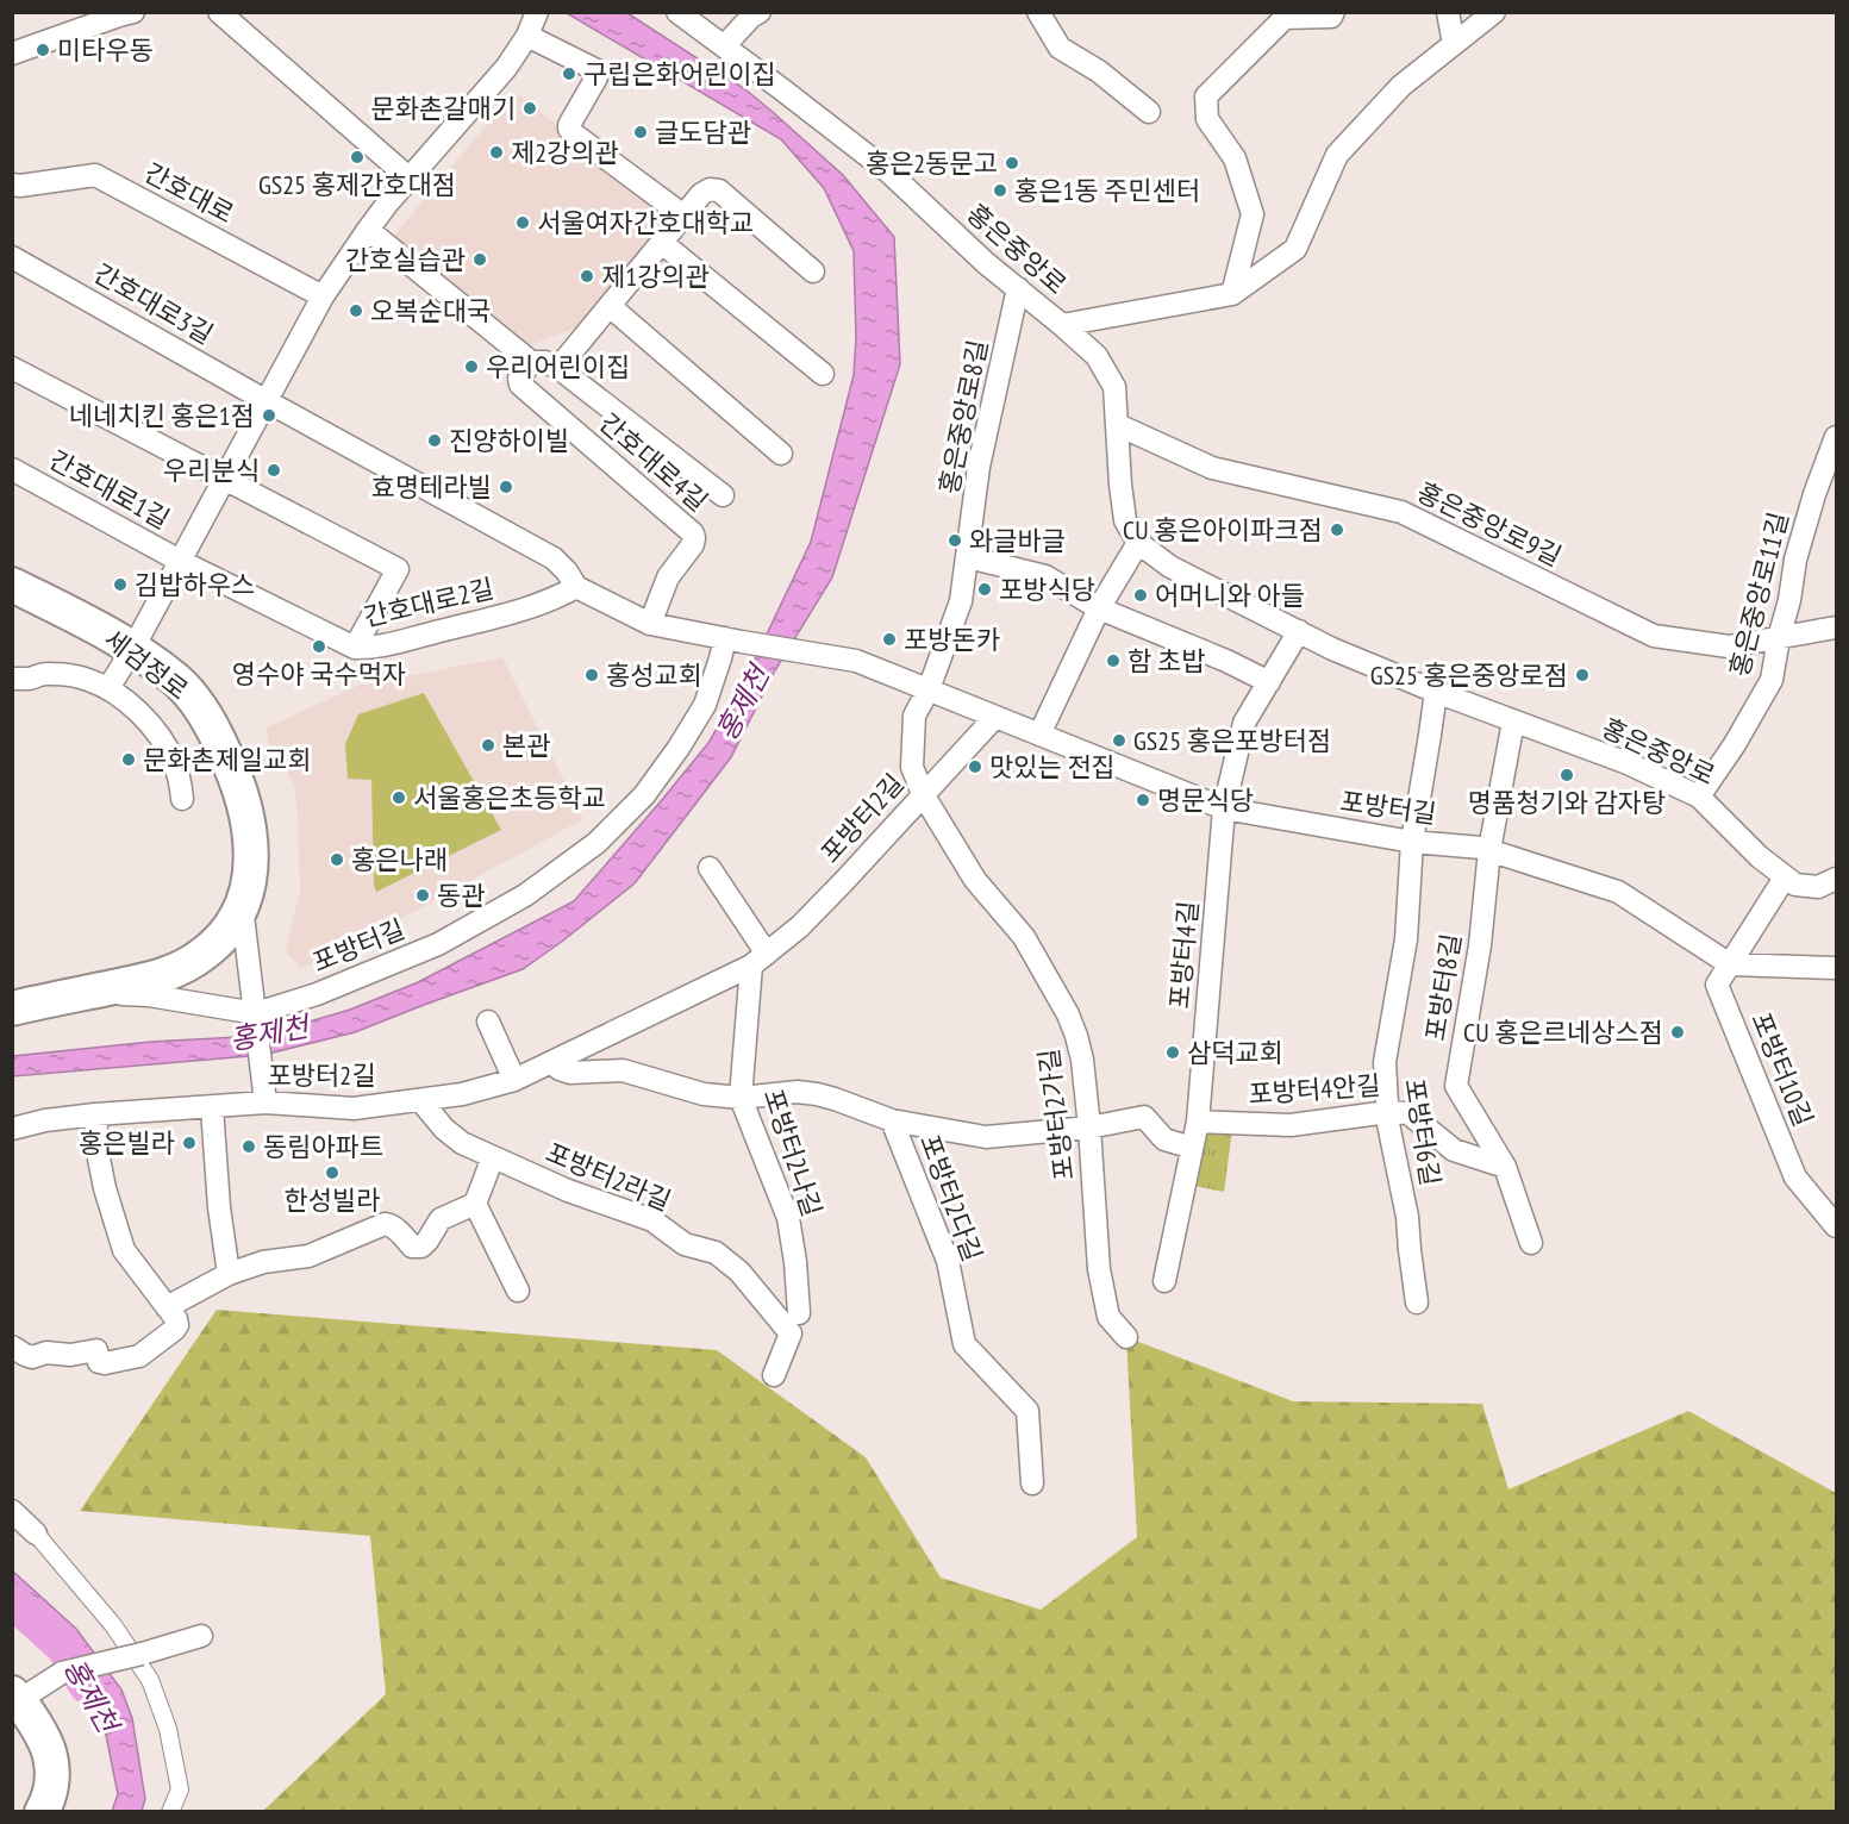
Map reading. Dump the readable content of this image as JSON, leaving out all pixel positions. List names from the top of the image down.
{
  "streets": {
    "main road": ["세검정로"],
    "street": [
      "간호대로",
      "홍은중앙로",
      "간호대로3길",
      "홍은중앙로8길",
      "간호대로4길",
      "간호대로1길",
      "홍은중앙로9길",
      "홍은중앙로11길",
      "간호대로2길",
      "포방터길",
      "포방터2길",
      "포방터4길",
      "포방터8길",
      "포방터10길",
      "포방터4안길",
      "포방터2가길",
      "포방터6길",
      "포방터2나길",
      "포방터2라길",
      "포방터2다길"
    ]
  },
  "crossings": [
    ["홍은중앙로", "홍은중앙로8길"],
    ["홍은중앙로", "홍은중앙로9길"],
    ["홍은중앙로", "홍은중앙로11길"],
    ["홍은중앙로8길", "포방터길"],
    ["간호대로1길", "간호대로2길"],
    ["홍은중앙로9길", "홍은중앙로11길"],
    ["세검정로", "포방터길"],
    ["포방터길", "포방터2길"],
    ["포방터길", "포방터4길"],
    ["포방터길", "포방터8길"],
    ["포방터길", "포방터10길"],
    ["포방터길", "포방터6길"],
    ["포방터2길", "포방터2가길"],
    ["포방터2길", "포방터2나길"],
    ["포방터2길", "포방터2라길"],
    ["포방터2길", "포방터2다길"],
    ["포방터4길", "포방터4안길"],
    ["포방터8길", "포방터4안길"],
    ["포방터4안길", "포방터6길"],
    ["포방터2가길", "포방터2다길"],
    ["포방터2나길", "포방터2다길"]
  ],
  "water": ["홍제천"],
  "places": [
    "미타우동",
    "구립은화어린이집",
    "문화촌갈매기",
    "글도담관",
    "제2강의관",
    "GS25 홍제간호대점",
    "홍은2동문고",
    "홍은1동 주민센터",
    "서울여자간호대학교",
    "간호실습관",
    "제1강의관",
    "오복순대국",
    "우리어린이집",
    "네네치킨 홍은1점",
    "진양하이빌",
    "우리분식",
    "효명테라빌",
    "CU 홍은아이파크점",
    "와글바글",
    "김밥하우스",
    "포방식당",
    "어머니와 아들",
    "포방돈카",
    "영수야 국수먹자",
    "함 초밥",
    "홍성교회",
    "GS25 홍은중앙로점",
    "GS25 홍은포방터점",
    "본관",
    "문화촌제일교회",
    "맛있는 전집",
    "명품청기와 감자탕",
    "서울홍은초등학교",
    "명문식당",
    "홍은나래",
    "동관",
    "CU 홍은르네상스점",
    "삼덕교회",
    "홍은빌라",
    "동림아파트",
    "한성빌라"
  ]
}
